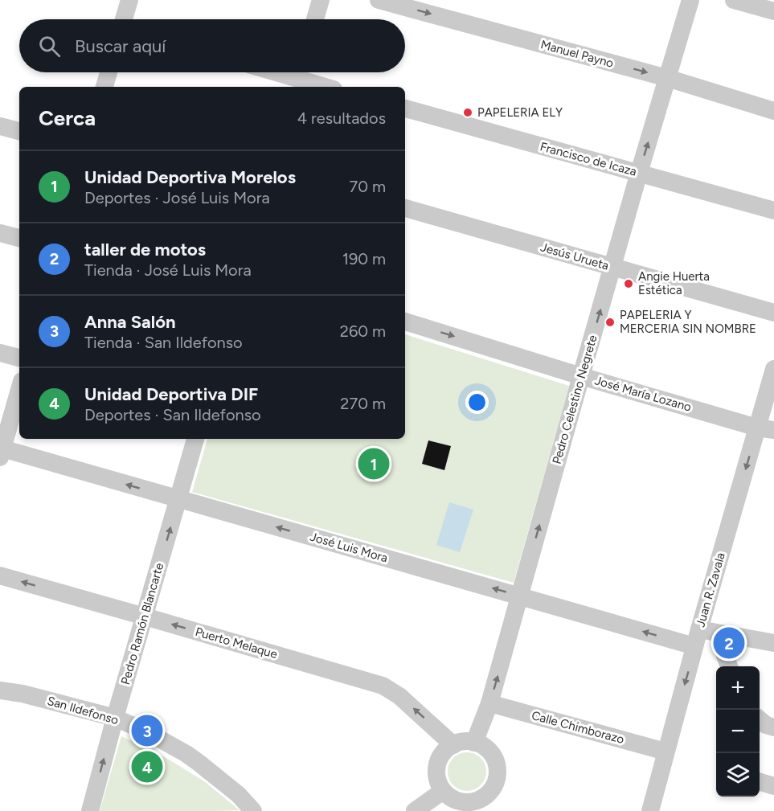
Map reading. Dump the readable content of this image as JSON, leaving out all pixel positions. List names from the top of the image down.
{
  "streets": {
    "street": [
      "Manuel Payno",
      "Francisco de Icaza",
      "Jesús Urueta",
      "José María Lozano",
      "Pedro Celestino Negrete",
      "José Luis Mora",
      "Juan R. Zavala",
      "Pedro Ramón Blancarte",
      "Puerto Melaque",
      "San Ildefonso",
      "Calle Chimborazo"
    ]
  },
  "crossings": [
    ["Manuel Payno", "Pedro Celestino Negrete"],
    ["Francisco de Icaza", "Pedro Celestino Negrete"],
    ["Jesús Urueta", "Pedro Celestino Negrete"],
    ["José María Lozano", "Pedro Celestino Negrete"],
    ["José María Lozano", "Juan R. Zavala"],
    ["Pedro Celestino Negrete", "José Luis Mora"],
    ["Pedro Celestino Negrete", "Puerto Melaque"],
    ["Pedro Celestino Negrete", "Calle Chimborazo"],
    ["José Luis Mora", "Juan R. Zavala"],
    ["José Luis Mora", "Pedro Ramón Blancarte"],
    ["Juan R. Zavala", "Calle Chimborazo"],
    ["Pedro Ramón Blancarte", "Puerto Melaque"],
    ["Pedro Ramón Blancarte", "San Ildefonso"]
  ],
  "one_way": [
    "Manuel Payno",
    "José María Lozano",
    "Pedro Celestino Negrete",
    "José Luis Mora",
    "Juan R. Zavala",
    "Pedro Ramón Blancarte",
    "Puerto Melaque"
  ],
  "places": ["PAPELERIA ELY", "Angie Huerta Estética", "PAPELERIA Y MERCERIA SIN NOMBRE"],
  "page": {
    "search": "Buscar aquí",
    "heading": ["Cerca", "4 resultados"],
    "list": [
      {
        "mark": "1",
        "name": "Unidad Deportiva Morelos",
        "note": "Deportes · José Luis Mora",
        "value": "70 m"
      },
      {
        "mark": "2",
        "name": "taller de motos",
        "note": "Tienda · José Luis Mora",
        "value": "190 m"
      },
      {
        "mark": "3",
        "name": "Anna Salón",
        "note": "Tienda · San Ildefonso",
        "value": "260 m"
      },
      {
        "mark": "4",
        "name": "Unidad Deportiva DIF",
        "note": "Deportes · San Ildefonso",
        "value": "270 m"
      }
    ],
    "pins": [
      "1",
      "2",
      "3",
      "4"
    ],
    "map_buttons": ["+", "−"]
  }
}
